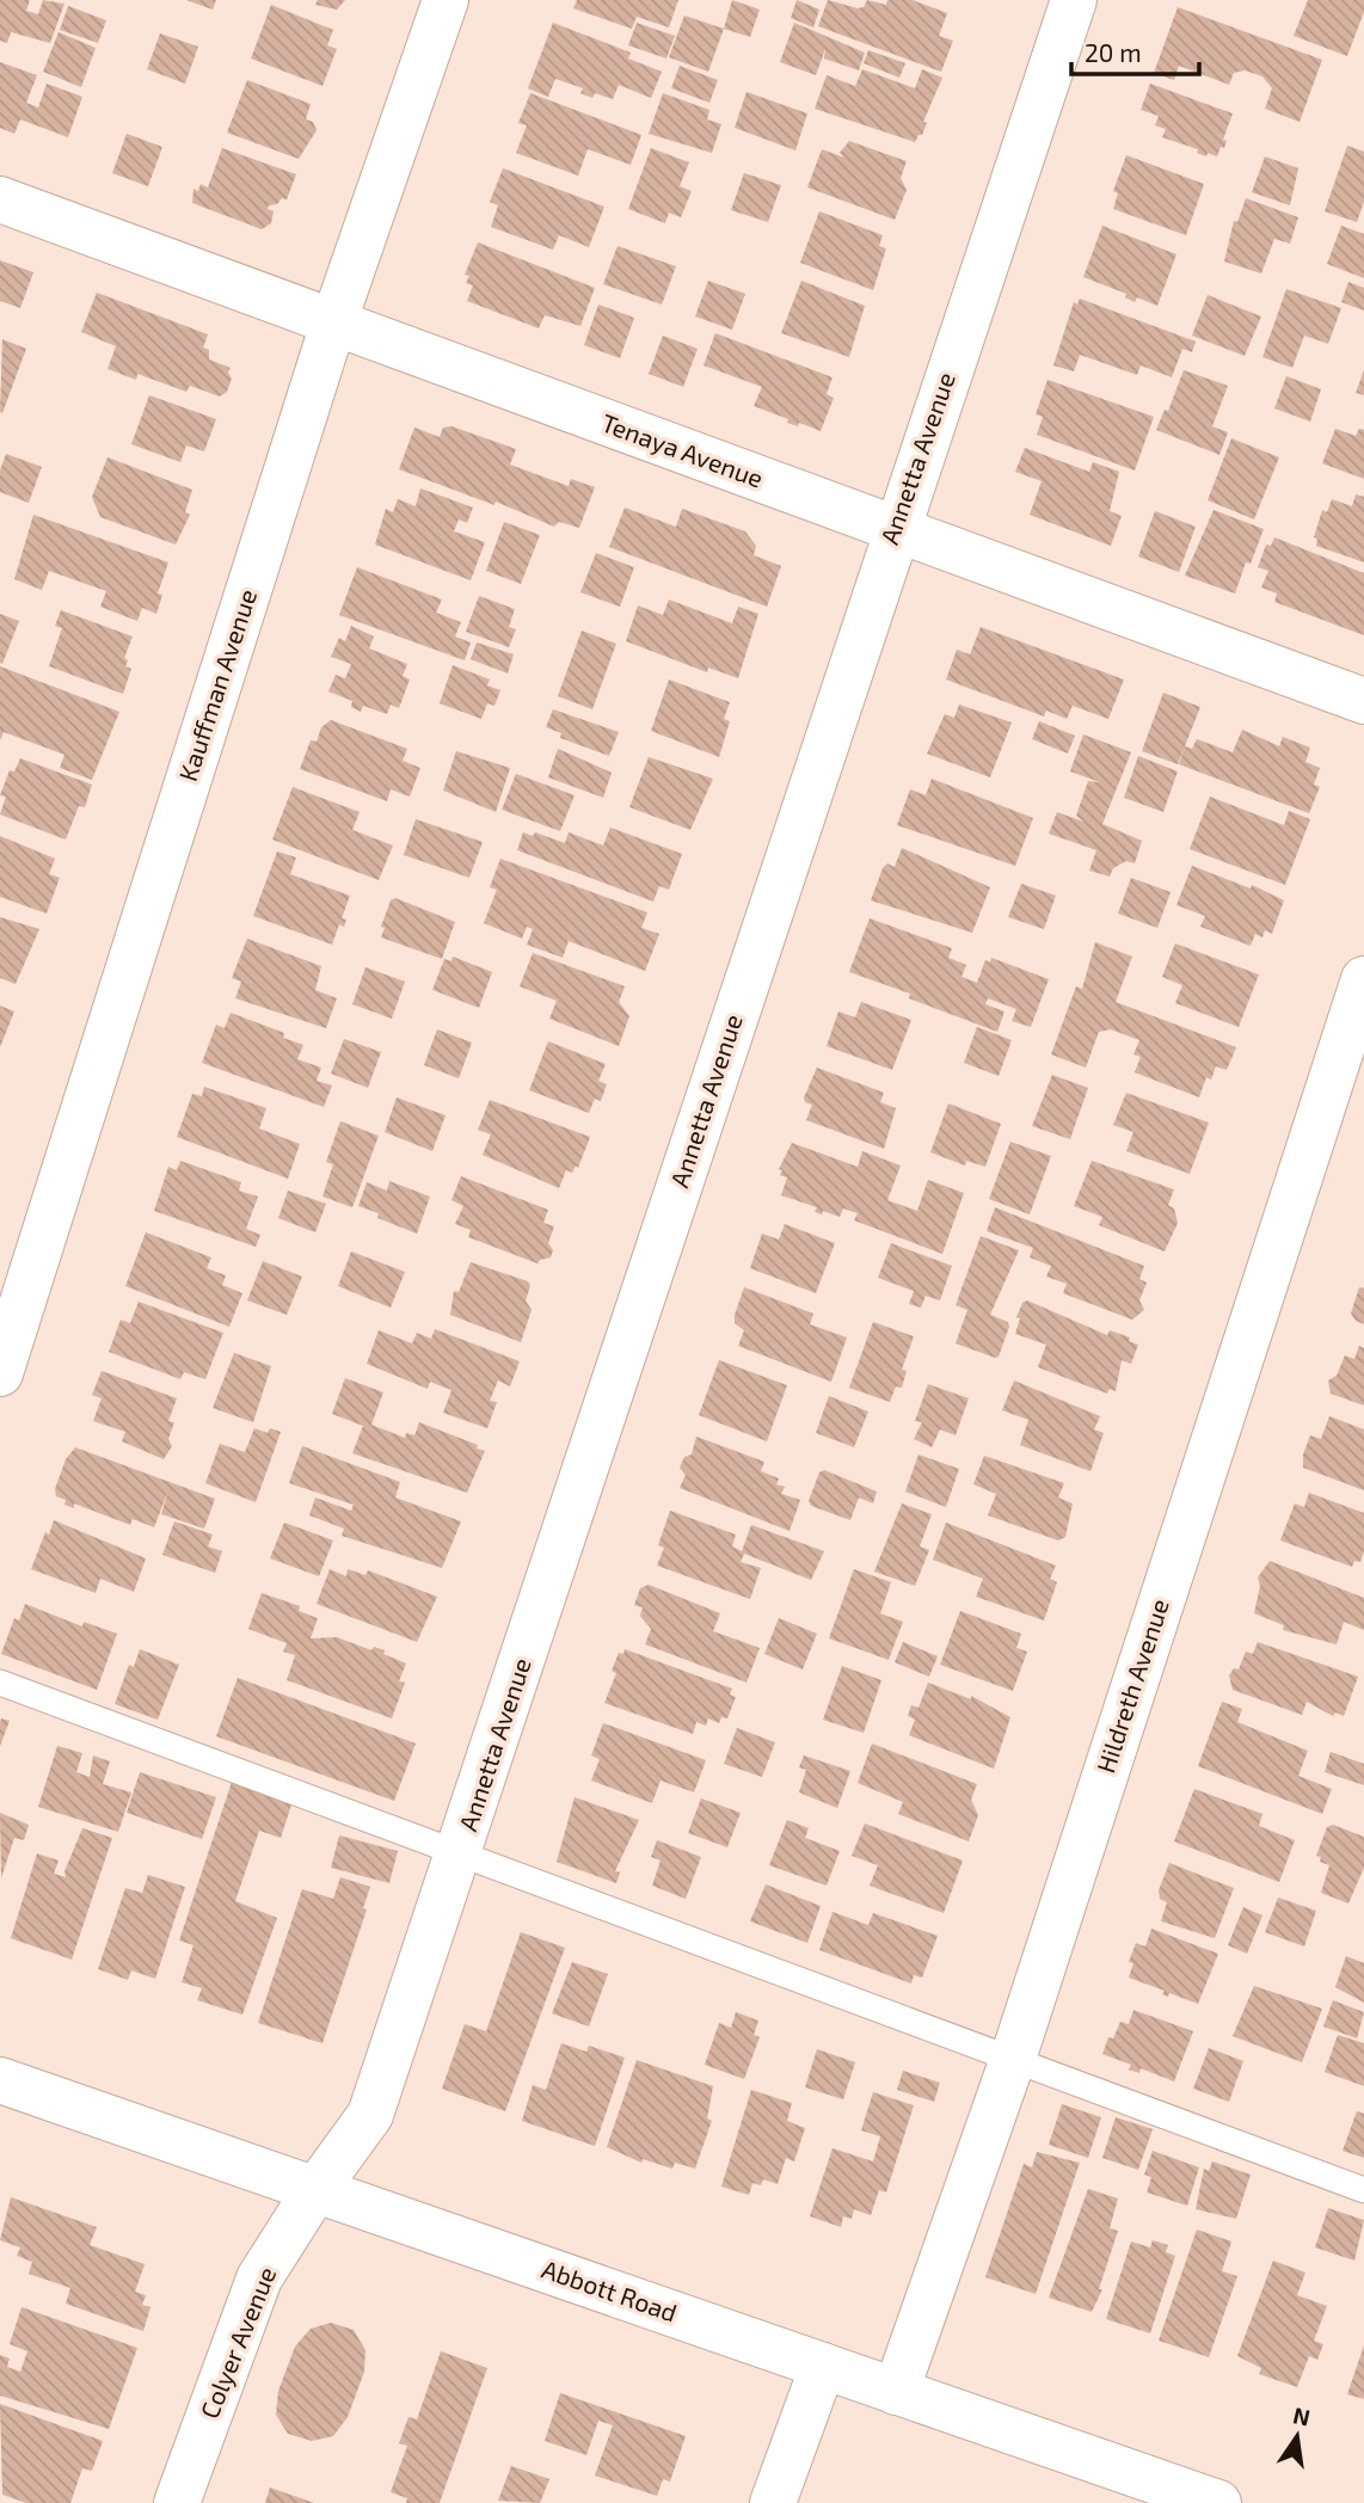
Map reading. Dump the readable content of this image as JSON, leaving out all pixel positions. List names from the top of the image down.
{
  "streets": {
    "street": [
      "Tenaya Avenue",
      "Annetta Avenue",
      "Kauffman Avenue",
      "Hildreth Avenue",
      "Abbott Road",
      "Colyer Avenue"
    ]
  },
  "crossings": [
    ["Tenaya Avenue", "Annetta Avenue"],
    ["Tenaya Avenue", "Kauffman Avenue"],
    ["Annetta Avenue", "Abbott Road"],
    ["Annetta Avenue", "Colyer Avenue"],
    ["Hildreth Avenue", "Abbott Road"],
    ["Abbott Road", "Colyer Avenue"]
  ],
  "scale_bar": "20 m",
  "north": "top"
}
